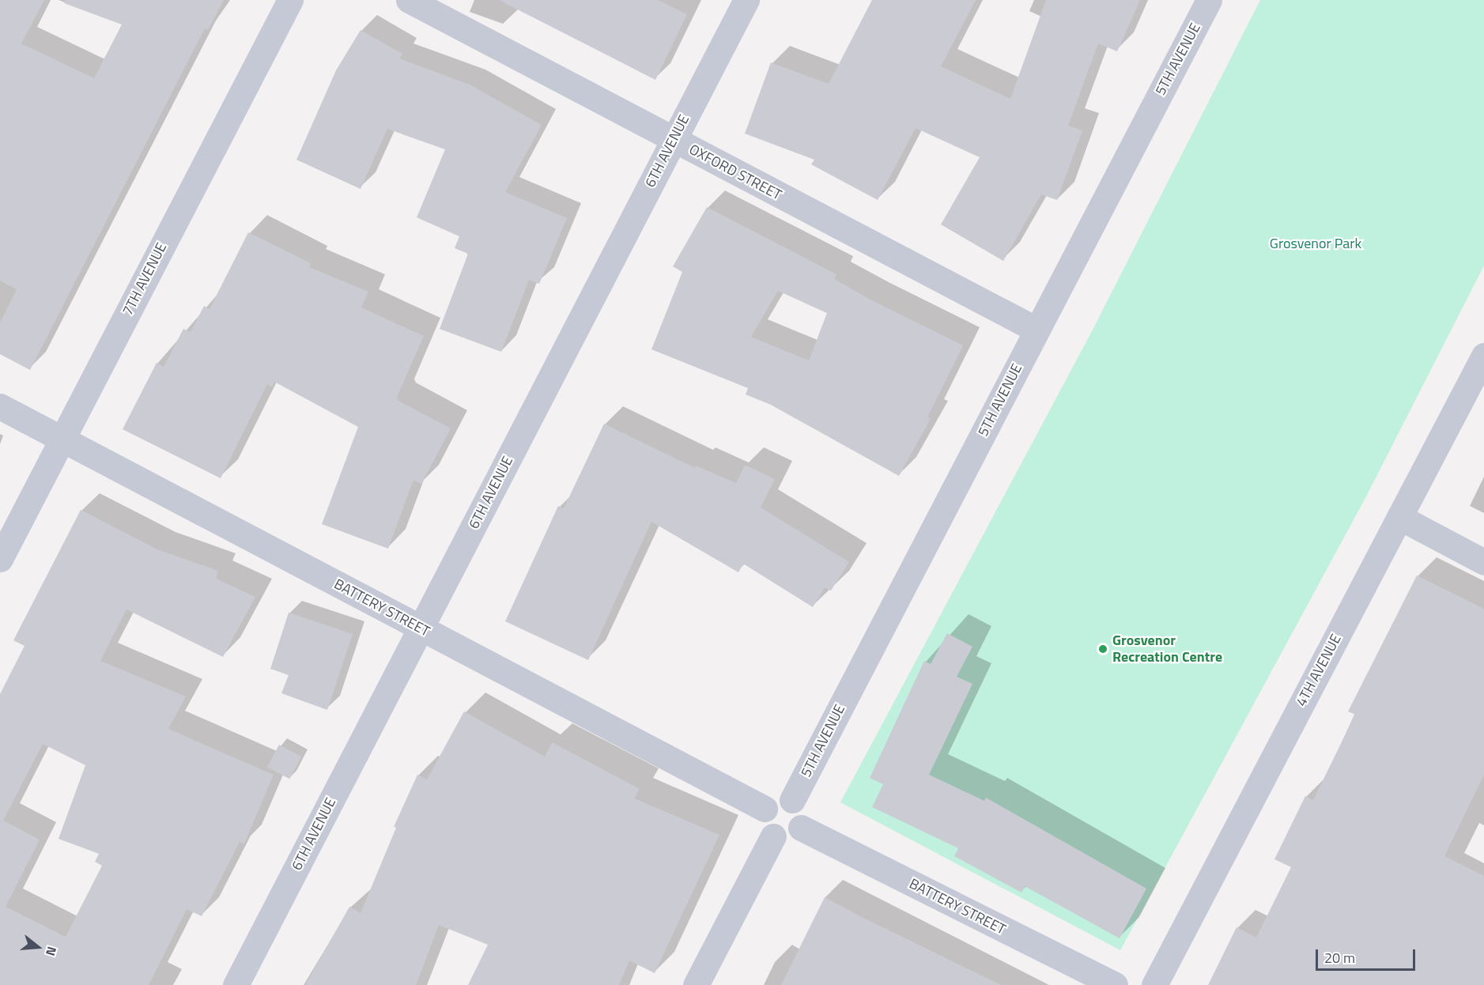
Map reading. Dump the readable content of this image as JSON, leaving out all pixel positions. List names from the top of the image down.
{
  "streets": {
    "street": [
      "5TH AVENUE",
      "6TH AVENUE",
      "OXFORD STREET",
      "7TH AVENUE",
      "BATTERY STREET",
      "4TH AVENUE"
    ]
  },
  "crossings": [
    ["5TH AVENUE", "OXFORD STREET"],
    ["5TH AVENUE", "BATTERY STREET"],
    ["6TH AVENUE", "OXFORD STREET"],
    ["6TH AVENUE", "BATTERY STREET"],
    ["7TH AVENUE", "BATTERY STREET"]
  ],
  "parks": ["Grosvenor Park"],
  "places": ["Grosvenor Recreation Centre"],
  "scale_bar": "20 m",
  "north": "right"
}
